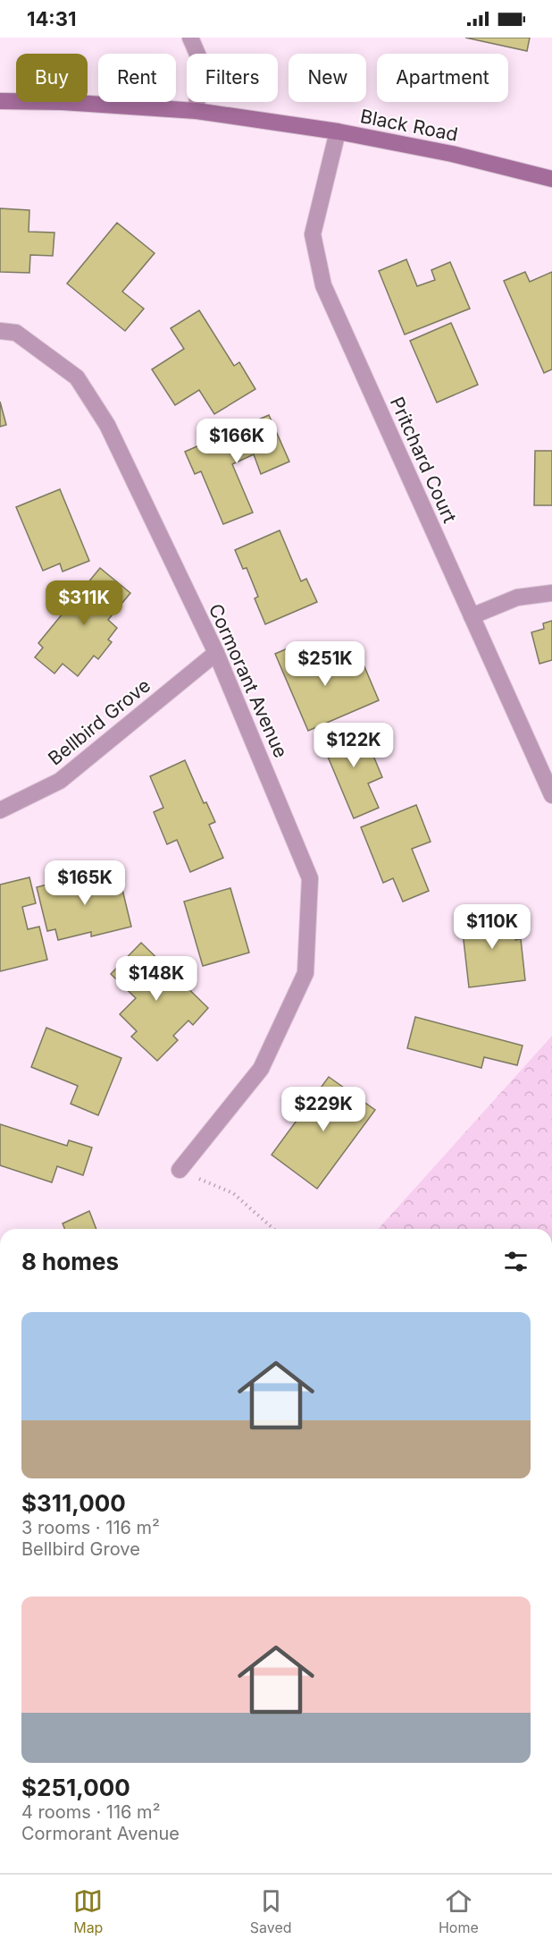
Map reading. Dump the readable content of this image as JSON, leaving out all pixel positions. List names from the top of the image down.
{
  "streets": {
    "main road": ["Black Road"],
    "street": ["Pritchard Court", "Cormorant Avenue", "Bellbird Grove"]
  },
  "crossings": [
    ["Black Road", "Pritchard Court"],
    ["Cormorant Avenue", "Bellbird Grove"]
  ],
  "page": {
    "status": "14:31",
    "chip": [
      "Buy",
      "Rent",
      "Filters",
      "New",
      "Apartment"
    ],
    "price": [
      "$166K",
      "$311K",
      "$251K",
      "$122K",
      "$165K",
      "$110K",
      "$148K",
      "$229K"
    ],
    "heading": "8 homes",
    "list": [
      {
        "name": "$311,000",
        "note": "3 rooms · 116 m² · Bellbird Grove"
      },
      {
        "name": "$251,000",
        "note": "4 rooms · 116 m² · Cormorant Avenue"
      }
    ],
    "tabs": ["Map", "Saved", "Home"]
  }
}
